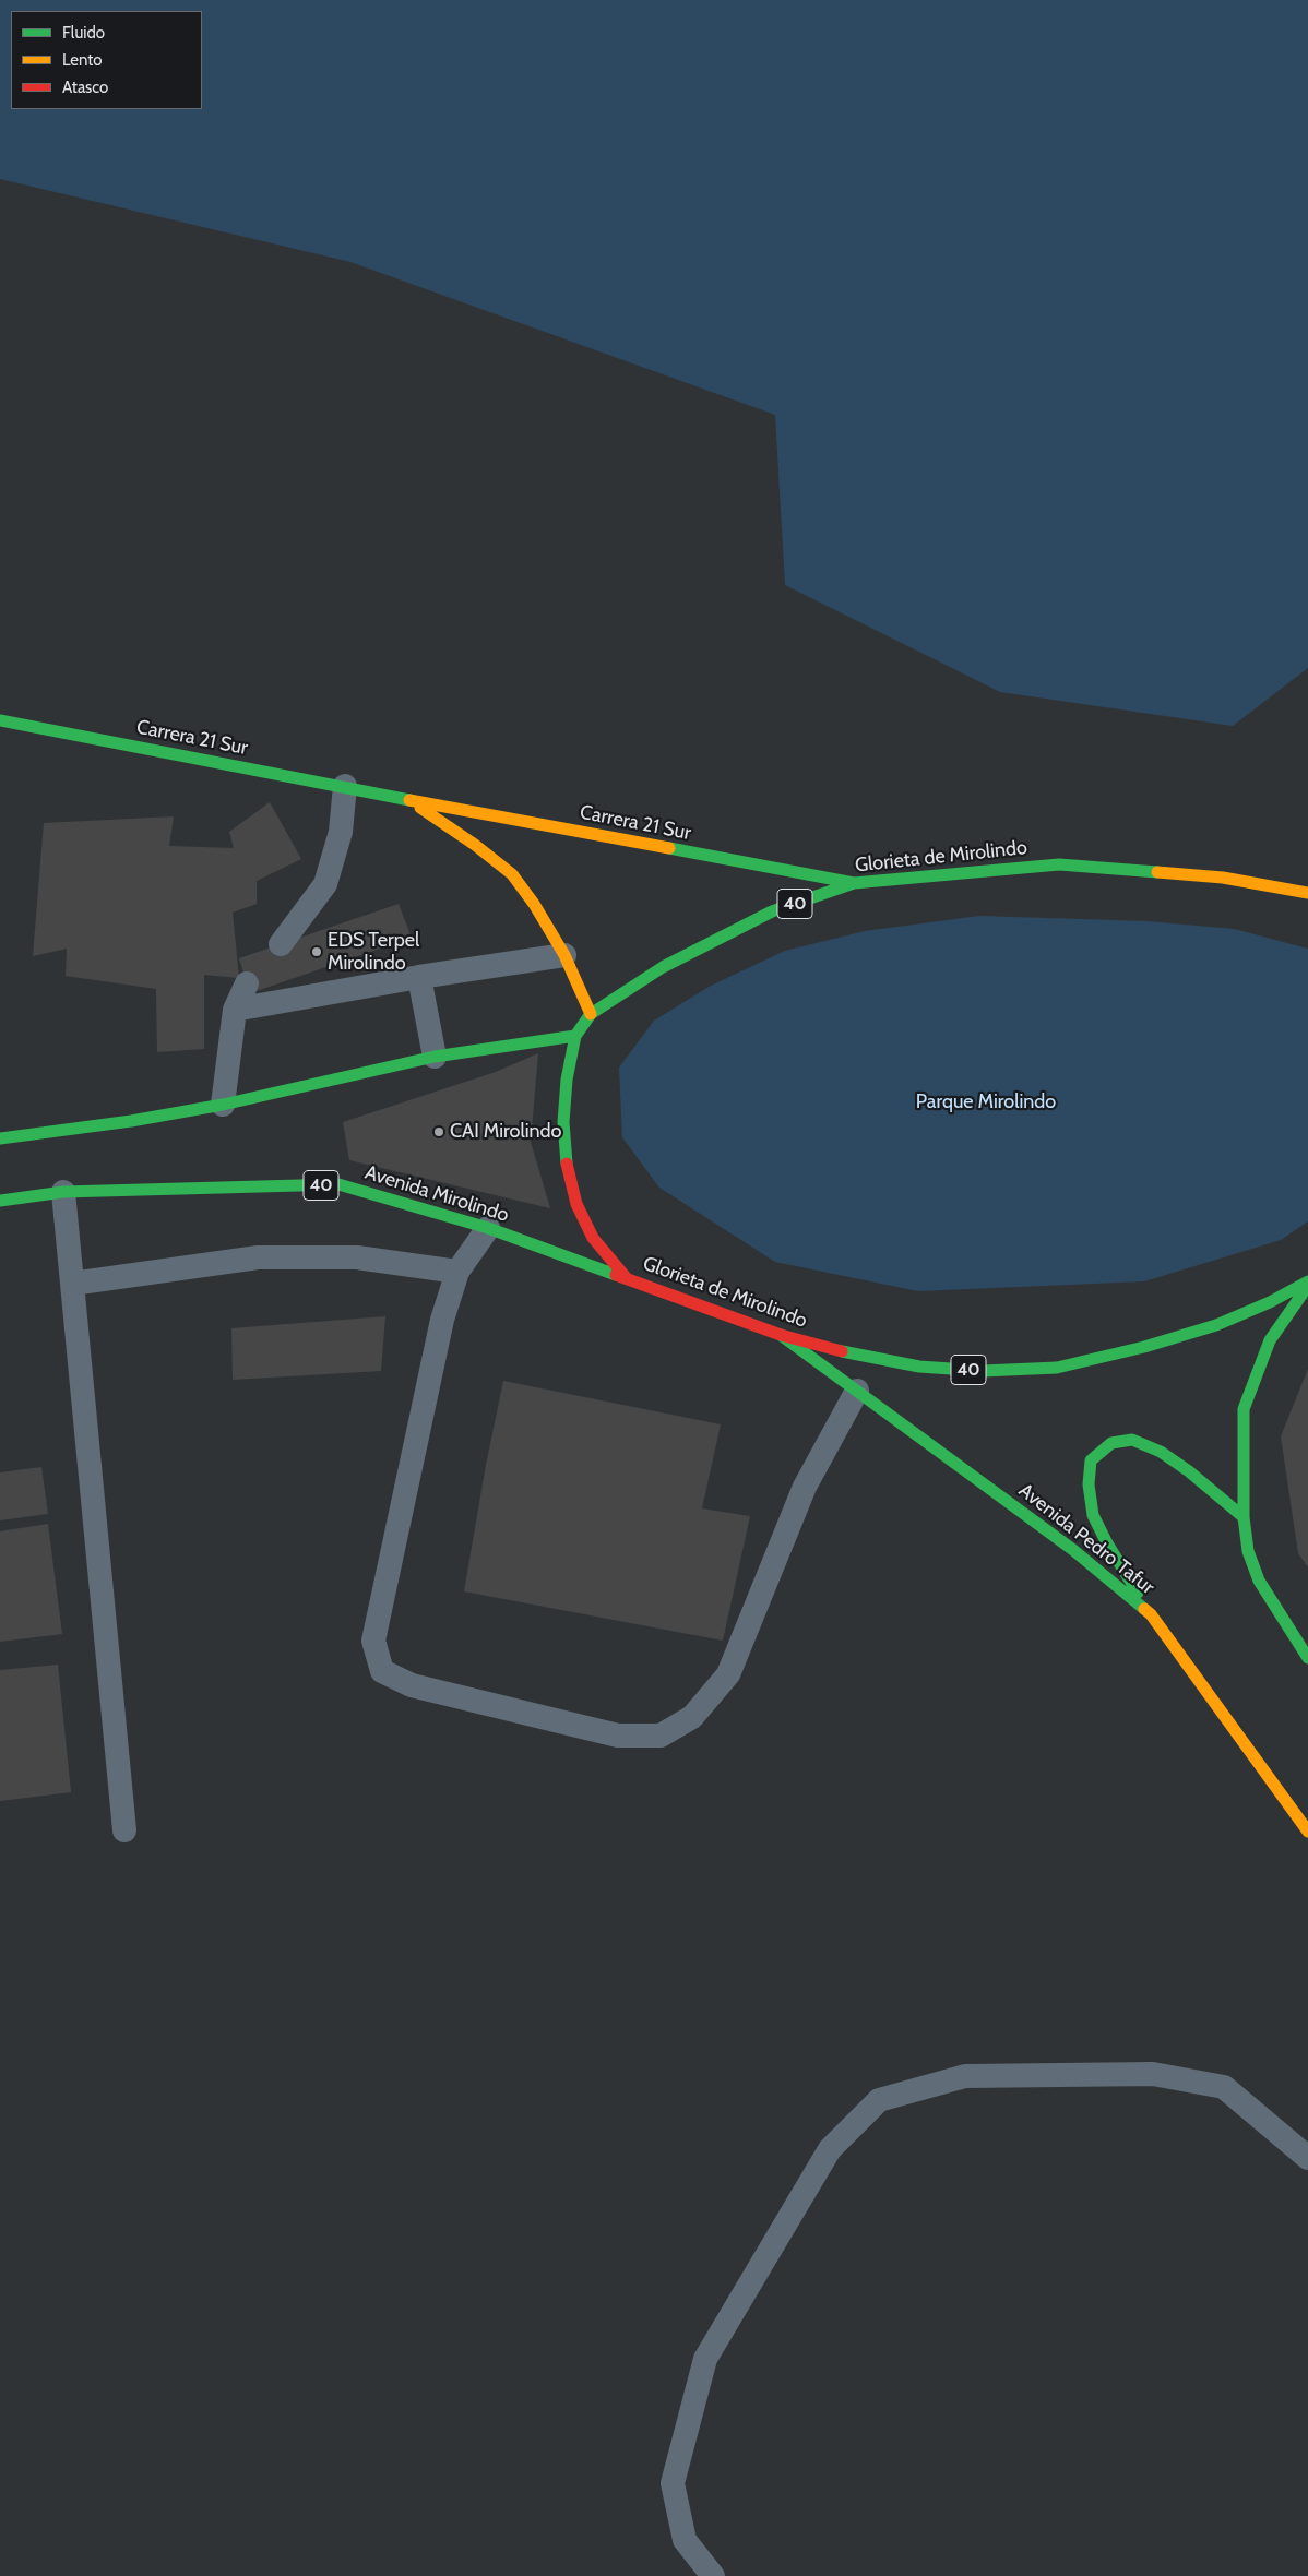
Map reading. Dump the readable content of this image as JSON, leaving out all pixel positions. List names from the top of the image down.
{
  "streets": {
    "main road": [
      "Carrera 21 Sur",
      "Glorieta de Mirolindo",
      "40",
      "Avenida Mirolindo",
      "Avenida Pedro Tafur"
    ]
  },
  "crossings": [
    ["Carrera 21 Sur", "Glorieta de Mirolindo"],
    ["Glorieta de Mirolindo", "Avenida Mirolindo"],
    ["Glorieta de Mirolindo", "Avenida Pedro Tafur"]
  ],
  "parks": ["Parque Mirolindo"],
  "places": ["EDS Terpel Mirolindo", "CAI Mirolindo"],
  "legend": ["Fluido", "Lento", "Atasco"]
}
